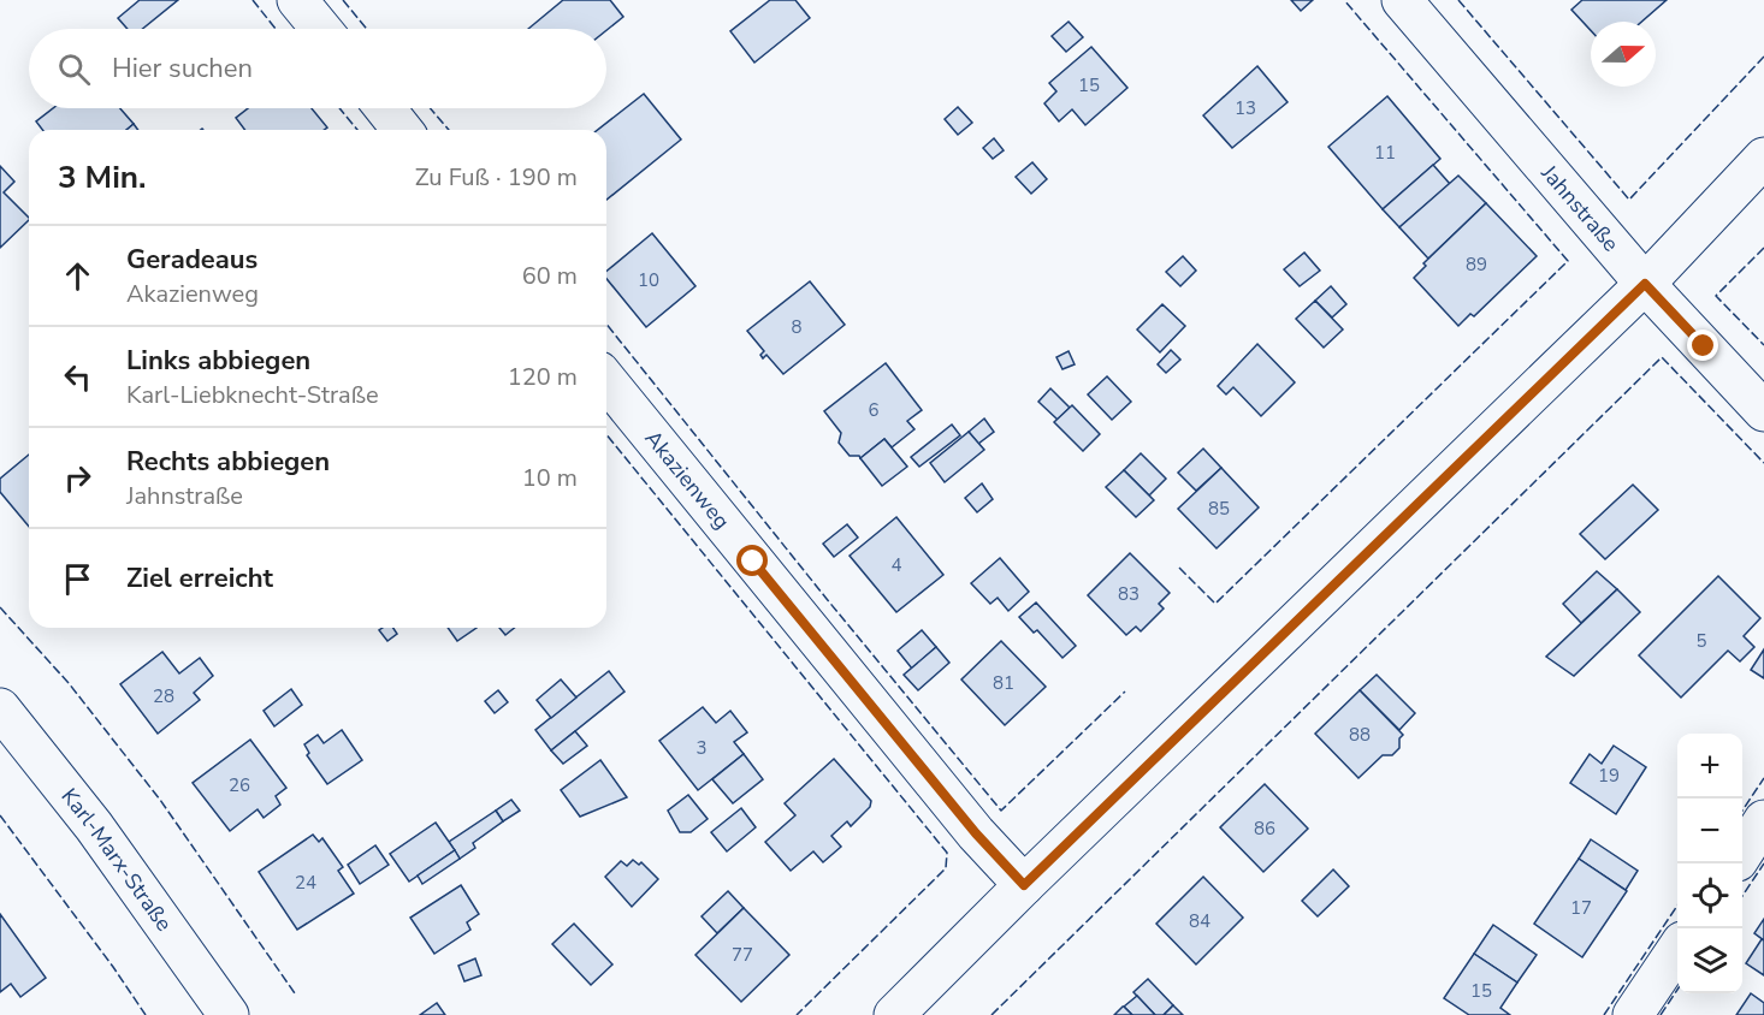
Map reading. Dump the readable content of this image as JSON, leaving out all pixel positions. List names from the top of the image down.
{
  "streets": {
    "street": ["Jahnstraße", "Akazienweg", "Karl-Marx-Straße"]
  },
  "house_numbers": [
    "15",
    "13",
    "11",
    "89",
    "10",
    "8",
    "6",
    "85",
    "4",
    "83",
    "5",
    "81",
    "28",
    "88",
    "3",
    "19",
    "26",
    "86",
    "24",
    "17",
    "84",
    "77",
    "15"
  ],
  "north": "right",
  "page": {
    "search": "Hier suchen",
    "heading": ["3 Min.", "Zu Fuß · 190 m"],
    "list": [
      ["Geradeaus", "Akazienweg", "60 m"],
      ["Links abbiegen", "Karl-Liebknecht-Straße", "120 m"],
      ["Rechts abbiegen", "Jahnstraße", "10 m"],
      "Ziel erreicht"
    ],
    "map_buttons": ["+", "−"]
  }
}
